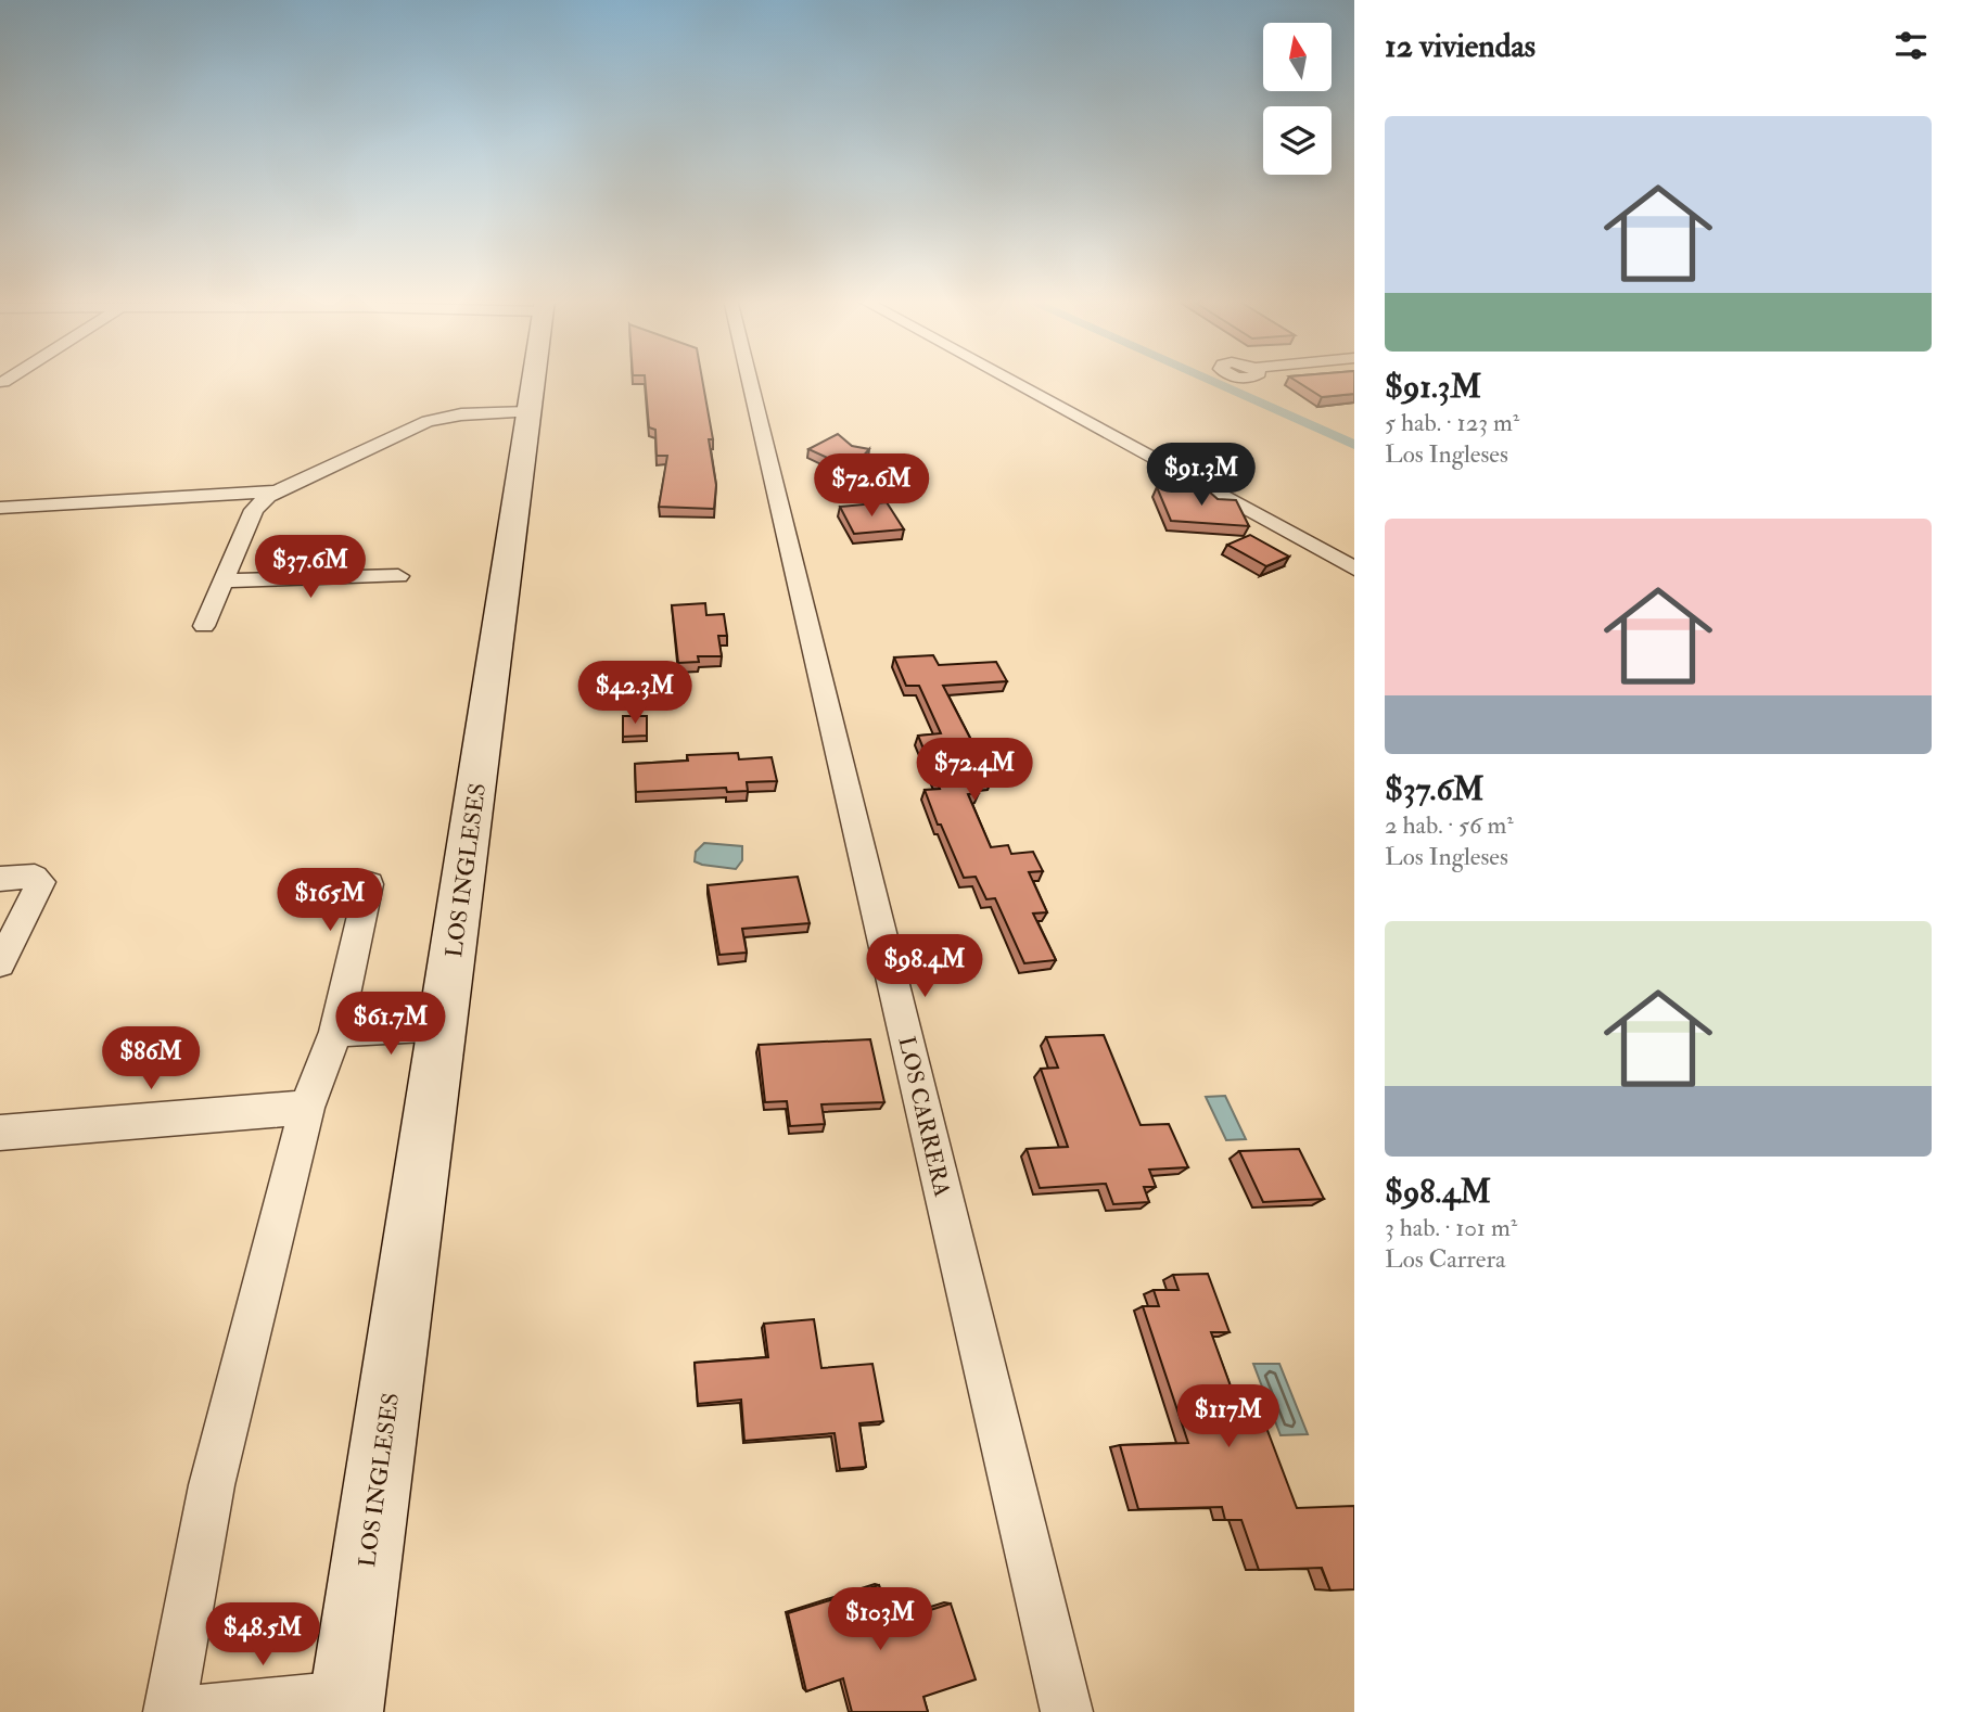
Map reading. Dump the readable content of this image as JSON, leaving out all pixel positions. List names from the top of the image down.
{
  "streets": {
    "street": ["LOS INGLESES", "LOS CARRERA"]
  },
  "north": "top",
  "page": {
    "heading": "12 viviendas",
    "list": [
      {
        "name": "$91.3M",
        "note": "5 hab. · 123 m² · Los Ingleses"
      },
      {
        "name": "$37.6M",
        "note": "2 hab. · 56 m² · Los Ingleses"
      },
      {
        "name": "$98.4M",
        "note": "3 hab. · 101 m² · Los Carrera"
      }
    ],
    "price": [
      "$91.3M",
      "$72.6M",
      "$37.6M",
      "$42.3M",
      "$72.4M",
      "$165M",
      "$98.4M",
      "$61.7M",
      "$86M",
      "$117M",
      "$103M",
      "$48.5M"
    ]
  }
}
